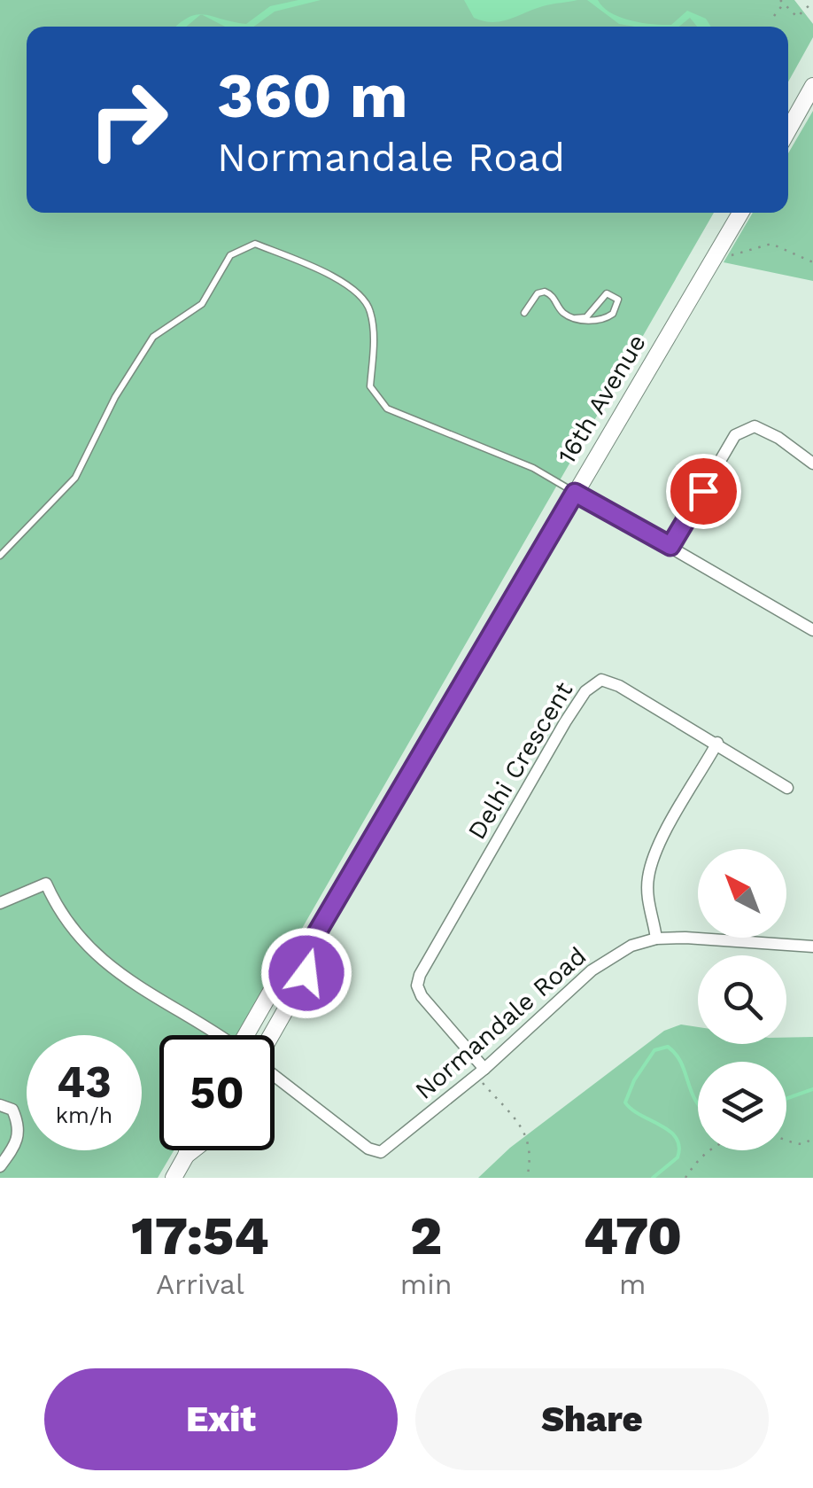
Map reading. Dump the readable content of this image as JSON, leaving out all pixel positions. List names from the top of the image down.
{
  "streets": {
    "main road": ["16th Avenue"],
    "street": ["Delhi Crescent", "Normandale Road"]
  },
  "crossings": [
    ["Delhi Crescent", "Normandale Road"]
  ],
  "north": "top left",
  "page": {
    "turn": ["360 m", "Normandale Road"],
    "speed": "43 km/h",
    "limit": "50",
    "eta": [
      "17:54",
      "Arrival",
      "2",
      "min",
      "470",
      "m"
    ],
    "buttons": ["Exit", "Share"]
  }
}
